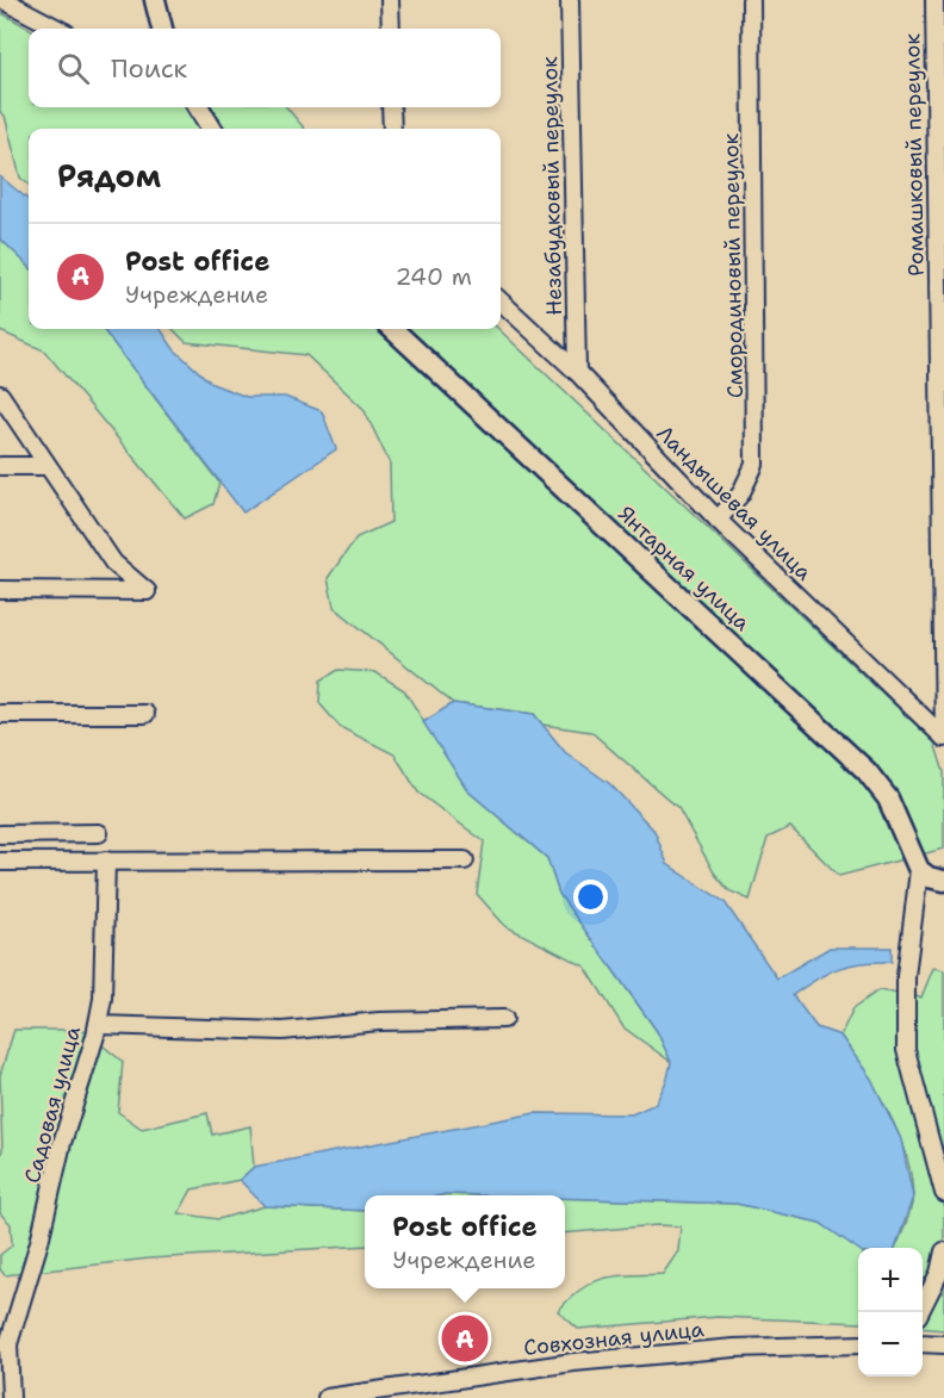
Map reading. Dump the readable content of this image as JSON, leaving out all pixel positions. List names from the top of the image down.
{
  "streets": {
    "street": [
      "Ромашковый переулок",
      "Незабудковый переулок",
      "Смородиновый переулок",
      "Ландышевая улица",
      "Янтарная улица",
      "Садовая улица",
      "Совхозная улица"
    ]
  },
  "crossings": [
    ["Ромашковый переулок", "Ландышевая улица"],
    ["Незабудковый переулок", "Ландышевая улица"],
    ["Смородиновый переулок", "Ландышевая улица"]
  ],
  "page": {
    "search": "Поиск",
    "heading": "Рядом",
    "list": [
      {
        "mark": "A",
        "name": "Post office",
        "note": "Учреждение",
        "value": "240 m"
      }
    ],
    "popup": ["Post office", "Учреждение"],
    "map_buttons": ["+", "−"],
    "pins": "A"
  }
}
